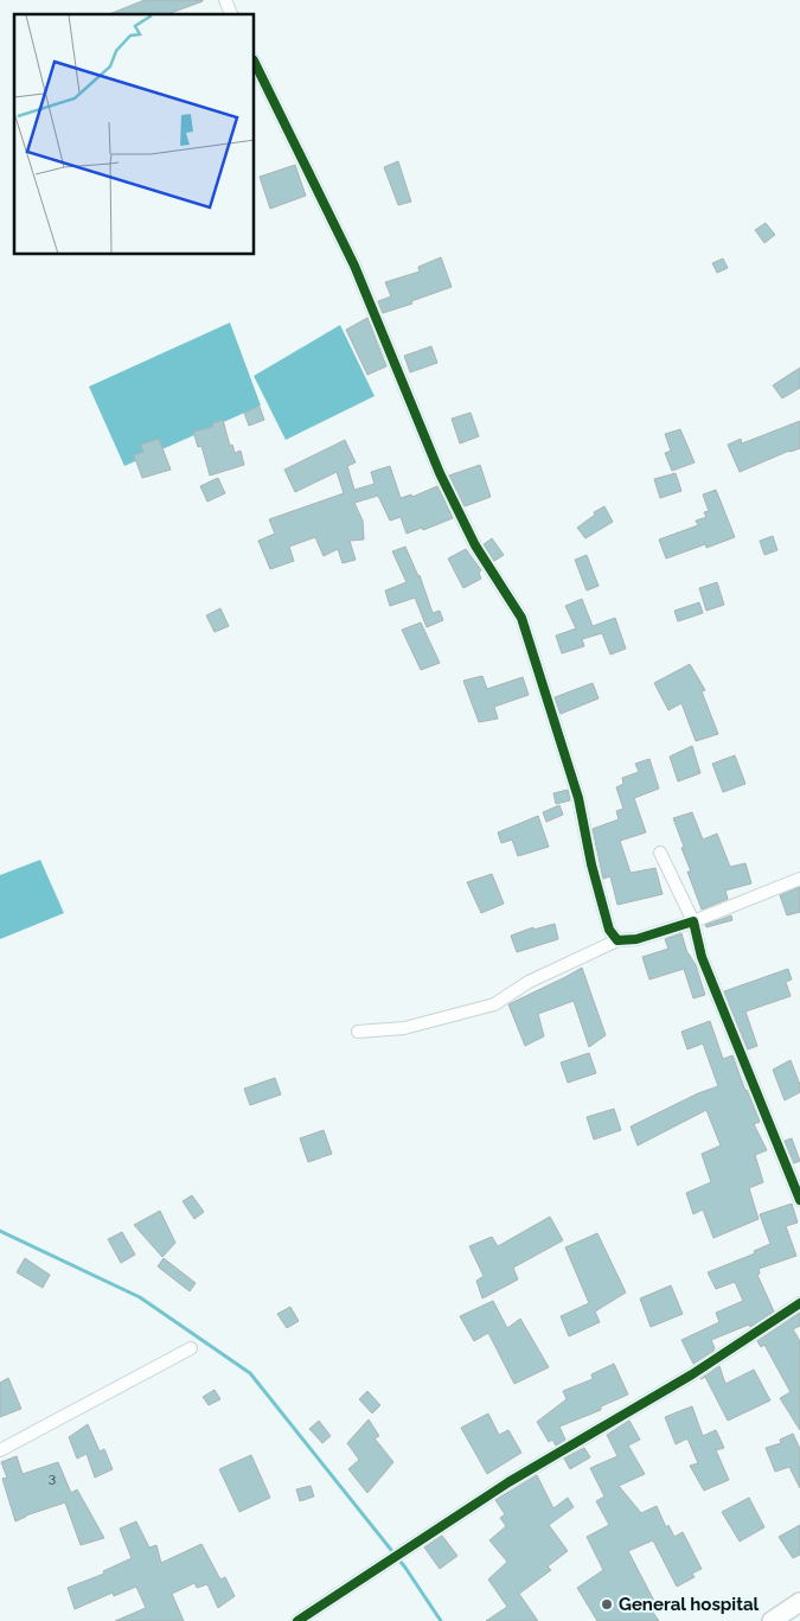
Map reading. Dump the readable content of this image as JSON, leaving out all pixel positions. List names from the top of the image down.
{
  "places": ["General hospital"],
  "house_numbers": ["3"]
}
